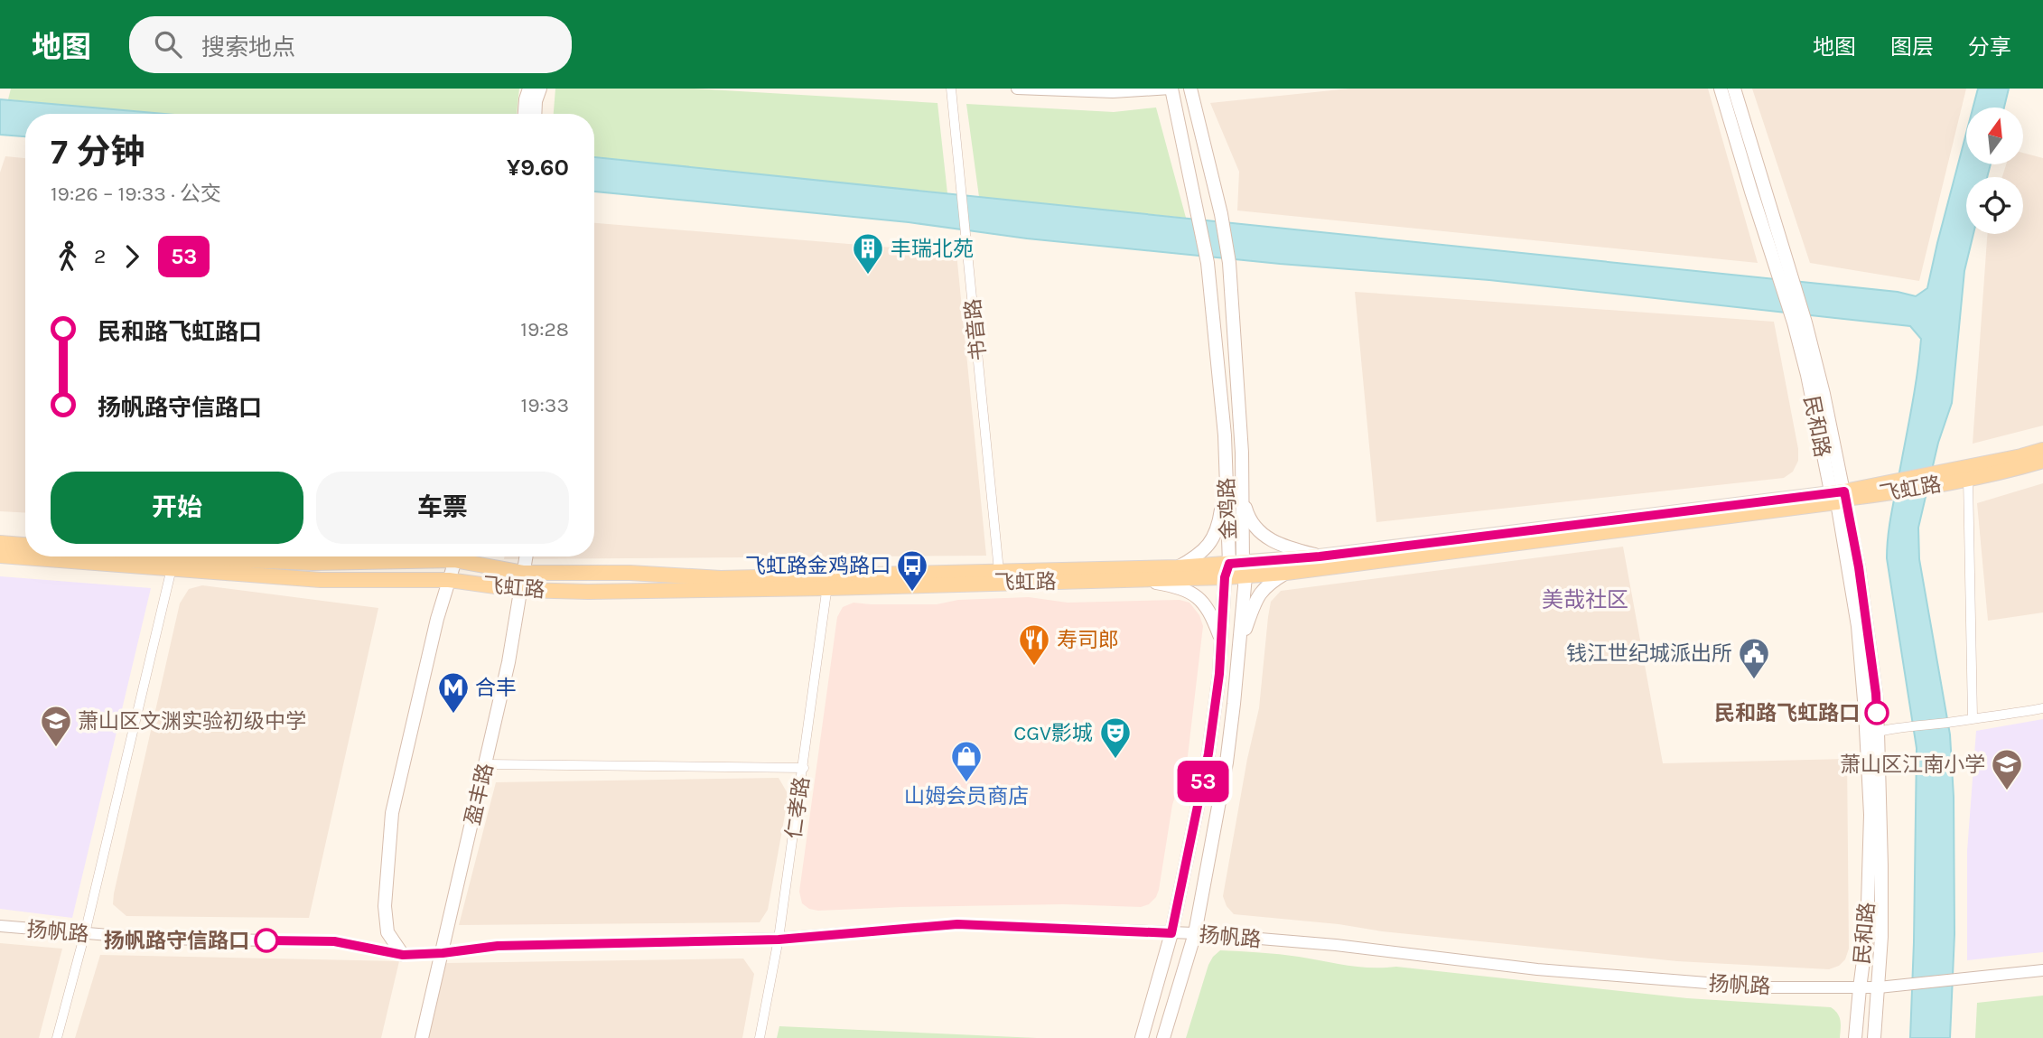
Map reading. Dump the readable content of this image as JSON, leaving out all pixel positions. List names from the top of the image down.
{
  "streets": {
    "main road": [
      "民和路",
      "飞虹路",
      "金鸡路",
      "盈丰路"
    ],
    "street": ["书音路", "仁孝路", "扬帆路"]
  },
  "crossings": [
    ["书音路", "飞虹路"],
    ["民和路", "飞虹路"],
    ["民和路", "扬帆路"],
    ["飞虹路", "金鸡路"],
    ["飞虹路", "盈丰路"],
    ["飞虹路", "仁孝路"],
    ["金鸡路", "扬帆路"],
    ["盈丰路", "扬帆路"],
    ["仁孝路", "扬帆路"]
  ],
  "districts": ["美哉社区"],
  "places": {
    "building": ["丰瑞北苑"],
    "bus stop": ["飞虹路金鸡路口"],
    "restaurant": ["寿司郎"],
    "public building": ["钱江世纪城派出所"],
    "other": ["民和路飞虹路口", "扬帆路守信路口"],
    "metro station": ["合丰"],
    "school or university": ["萧山区文渊实验初级中学", "萧山区江南小学"],
    "theatre": ["CGV影城"],
    "shop": ["山姆会员商店"]
  },
  "lines": ["bus line 53"],
  "north": "top",
  "page": {
    "header": "地图",
    "search": "搜索地点",
    "nav": ["地图", "图层", "分享"],
    "on_map": "53",
    "heading": ["7 分钟", "19:26 – 19:33 · 公交", "¥9.60"],
    "legs": ["2", "53"],
    "list": [
      {
        "name": "民和路飞虹路口",
        "value": "19:28"
      },
      {
        "name": "扬帆路守信路口",
        "value": "19:33"
      }
    ],
    "buttons": ["开始", "车票"]
  }
}
